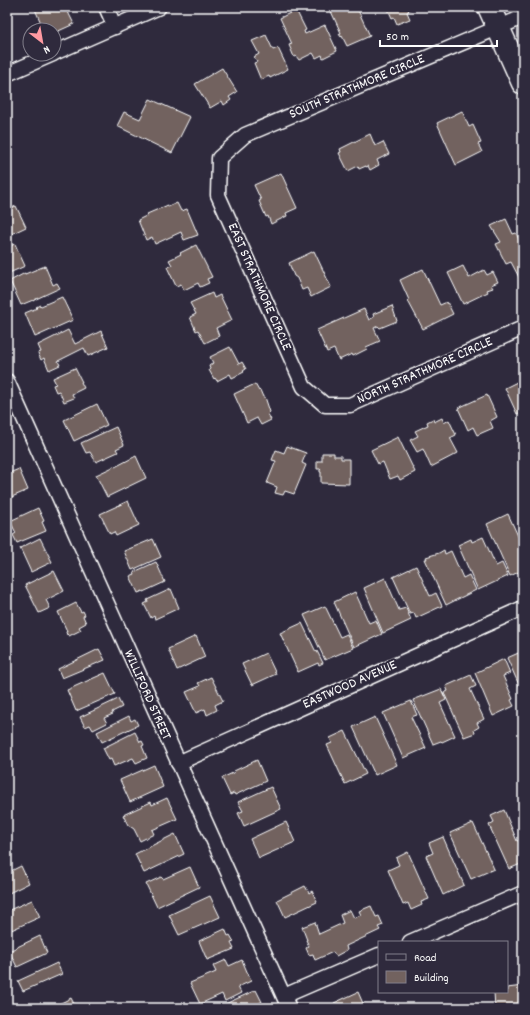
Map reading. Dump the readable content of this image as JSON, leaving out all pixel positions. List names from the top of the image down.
{
  "streets": {
    "street": [
      "SOUTH STRATHMORE CIRCLE",
      "EAST STRATHMORE CIRCLE",
      "NORTH STRATHMORE CIRCLE",
      "EASTWOOD AVENUE",
      "WILLIFORD STREET"
    ]
  },
  "crossings": [
    ["SOUTH STRATHMORE CIRCLE", "EAST STRATHMORE CIRCLE"],
    ["EAST STRATHMORE CIRCLE", "NORTH STRATHMORE CIRCLE"],
    ["EASTWOOD AVENUE", "WILLIFORD STREET"]
  ],
  "legend": ["Road", "Building"],
  "scale_bar": "50 m",
  "north": "bottom right"
}
